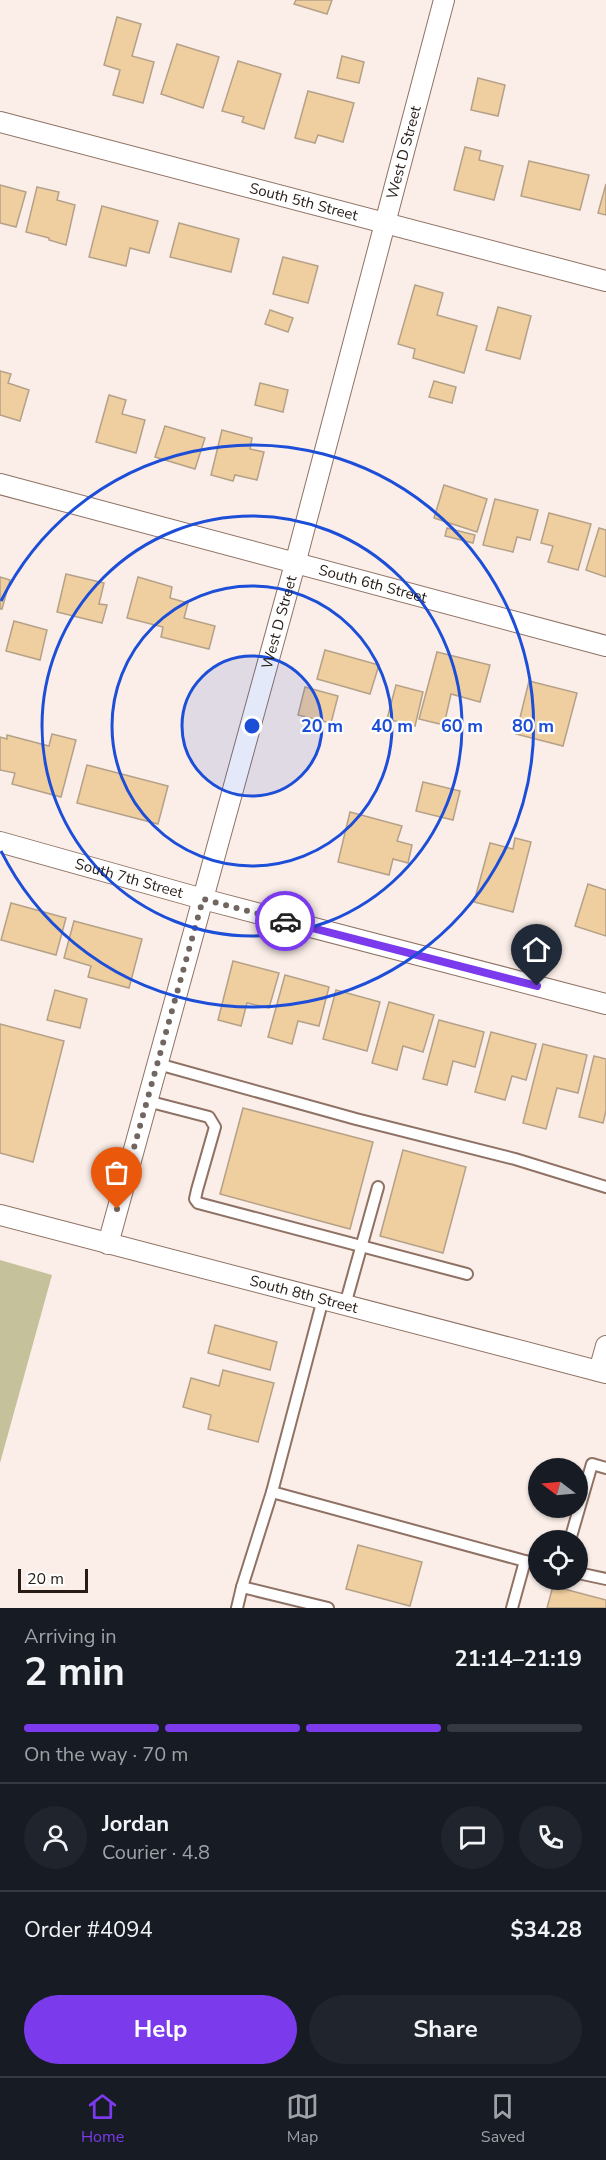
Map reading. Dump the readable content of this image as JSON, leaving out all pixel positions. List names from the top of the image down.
{
  "streets": {
    "street": [
      "West D Street",
      "South 5th Street",
      "South 6th Street",
      "South 7th Street",
      "South 8th Street"
    ]
  },
  "crossings": [
    ["West D Street", "South 5th Street"],
    ["West D Street", "South 6th Street"],
    ["West D Street", "South 7th Street"],
    ["West D Street", "South 8th Street"]
  ],
  "scale_bar": "20 m",
  "north": "left",
  "page": {
    "scale": "20 m",
    "heading": ["2 min", "Arriving in", "21:14–21:19"],
    "panel": [
      "Jordan",
      "Courier · 4.8",
      "Order #4094",
      "$34.28"
    ],
    "bar": "On the way · 70 m",
    "buttons": ["Help", "Share"],
    "tabs": ["Home", "Map", "Saved"]
  },
  "rings": [
    "20 m",
    "40 m",
    "60 m",
    "80 m"
  ]
}
